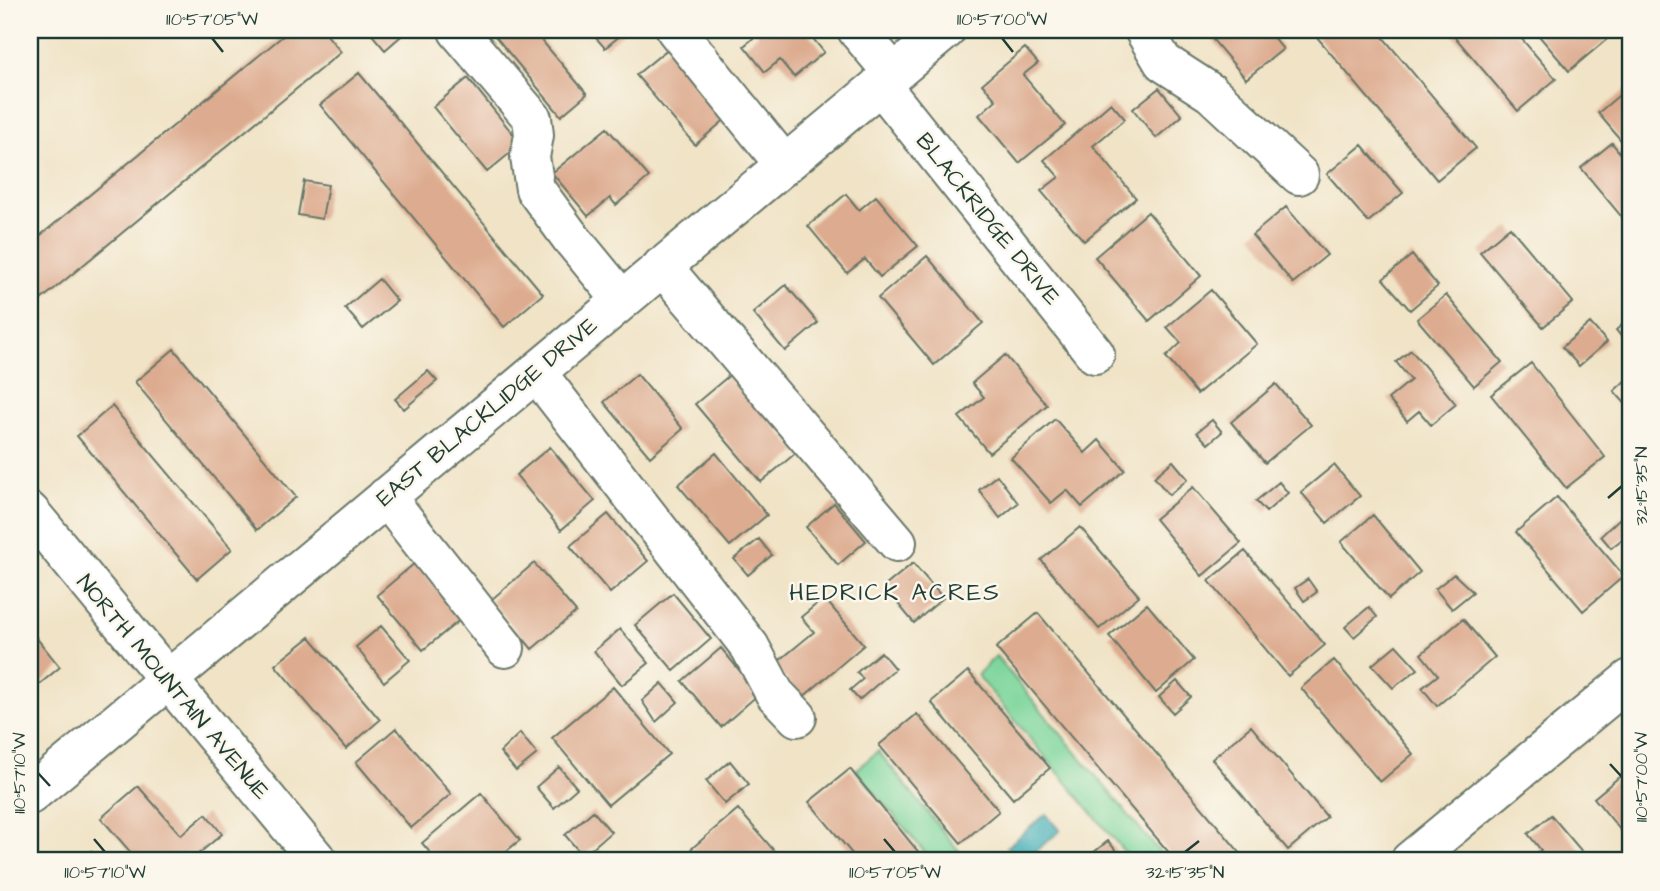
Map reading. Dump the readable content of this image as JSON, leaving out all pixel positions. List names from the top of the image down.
{
  "streets": {
    "street": ["BLACKRIDGE DRIVE", "EAST BLACKLIDGE DRIVE", "NORTH MOUNTAIN AVENUE"]
  },
  "crossings": [
    ["BLACKRIDGE DRIVE", "EAST BLACKLIDGE DRIVE"],
    ["EAST BLACKLIDGE DRIVE", "NORTH MOUNTAIN AVENUE"]
  ],
  "districts": ["HEDRICK ACRES"],
  "coordinates": [
    "110°57'05\"W",
    "110°57'00\"W",
    "32°15'35\"N",
    "110°57'10\"W"
  ]
}
